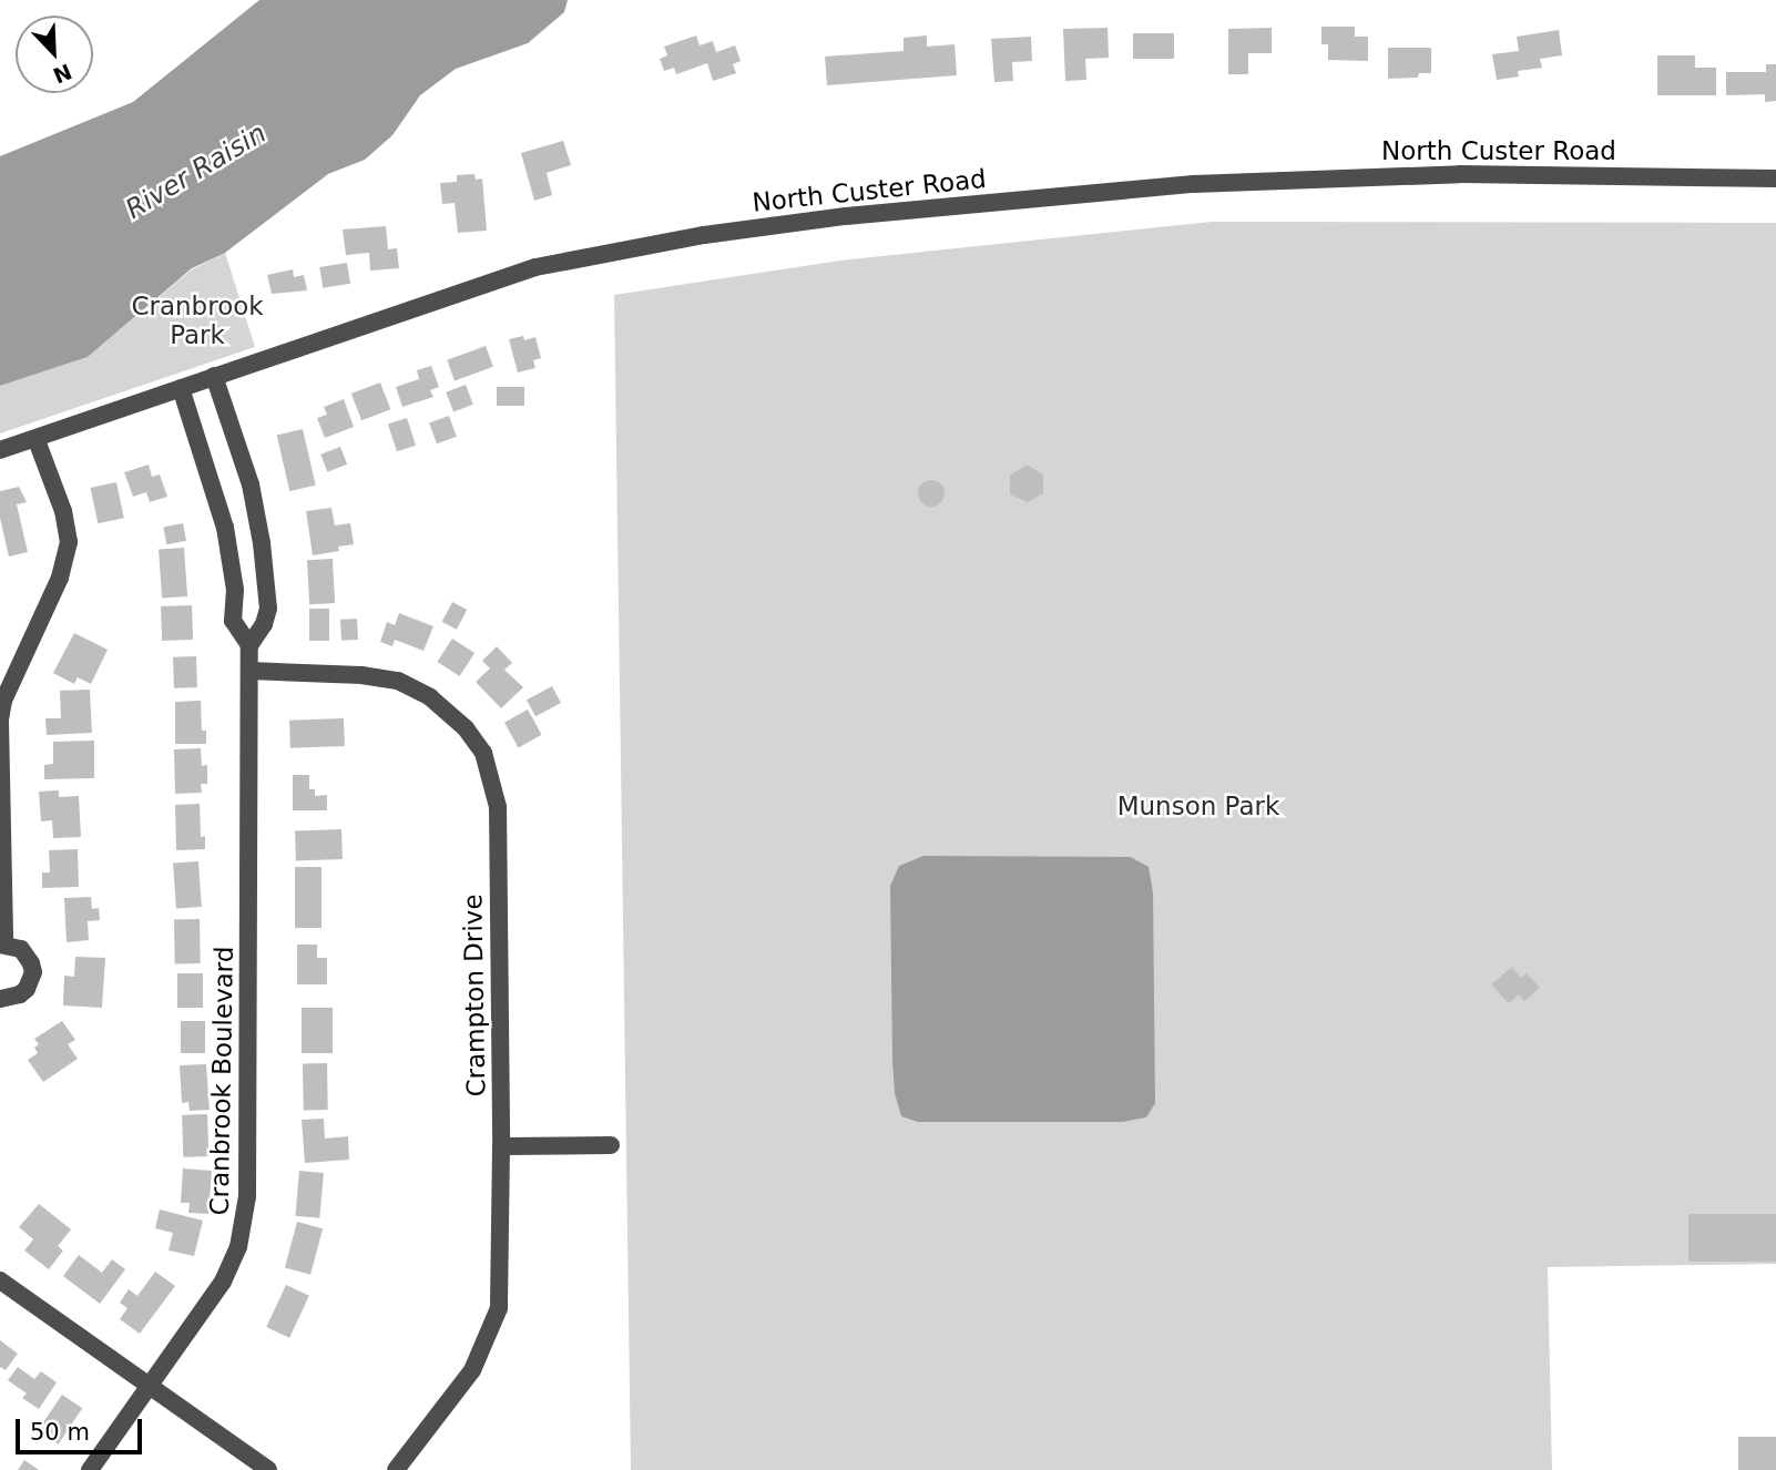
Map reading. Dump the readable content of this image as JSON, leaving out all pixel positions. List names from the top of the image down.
{
  "streets": {
    "street": ["North Custer Road", "Crampton Drive", "Cranbrook Boulevard"]
  },
  "crossings": [
    ["North Custer Road", "Cranbrook Boulevard"],
    ["Crampton Drive", "Cranbrook Boulevard"]
  ],
  "water": ["River Raisin"],
  "parks": ["Cranbrook Park", "Munson Park"],
  "scale_bar": "50 m",
  "north": "bottom right"
}
